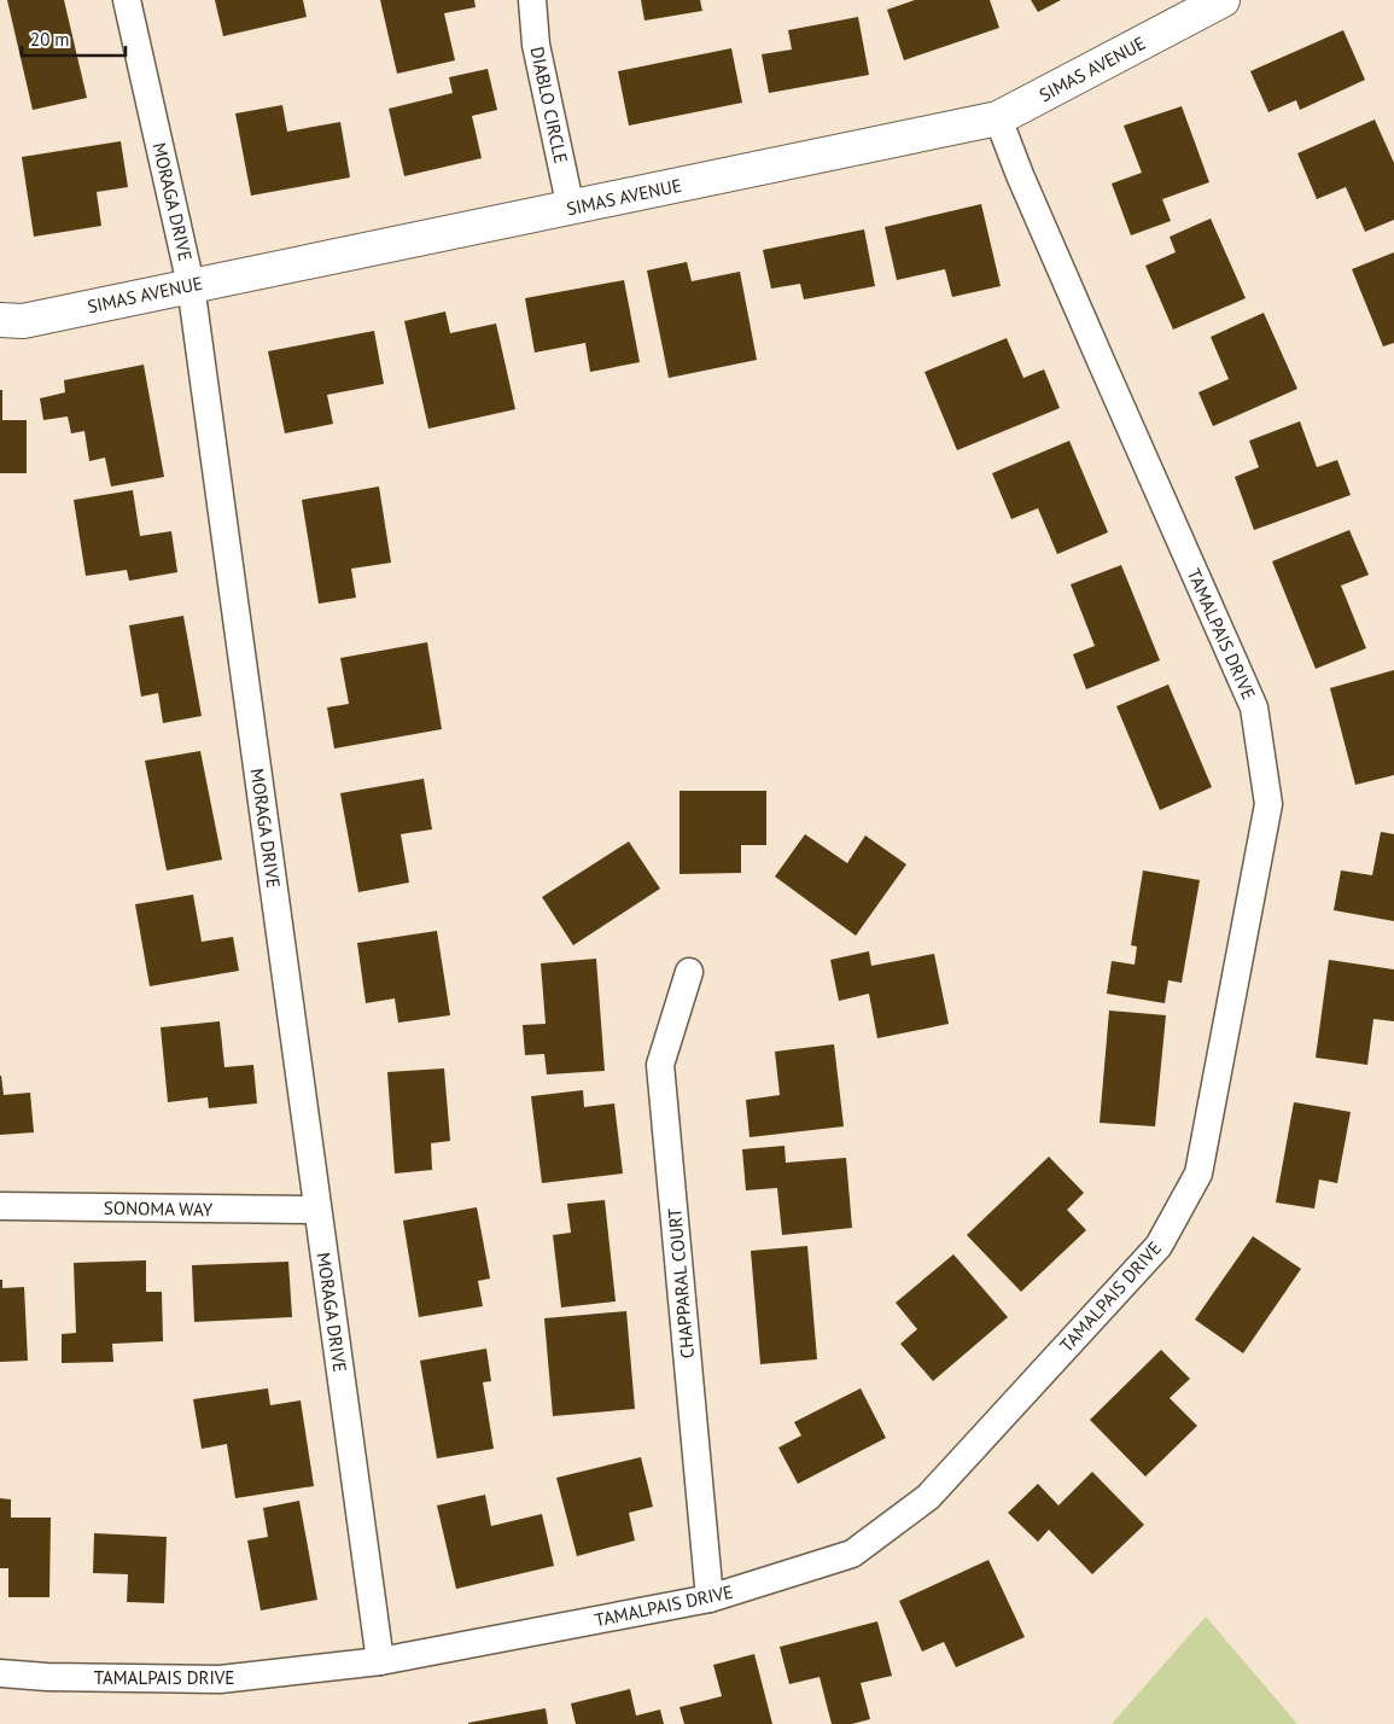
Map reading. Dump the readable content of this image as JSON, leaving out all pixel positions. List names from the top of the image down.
{
  "streets": {
    "street": [
      "SIMAS AVENUE",
      "DIABLO CIRCLE",
      "MORAGA DRIVE",
      "TAMALPAIS DRIVE",
      "SONOMA WAY",
      "CHAPPARAL COURT"
    ]
  },
  "crossings": [
    ["SIMAS AVENUE", "DIABLO CIRCLE"],
    ["SIMAS AVENUE", "MORAGA DRIVE"],
    ["SIMAS AVENUE", "TAMALPAIS DRIVE"],
    ["MORAGA DRIVE", "TAMALPAIS DRIVE"],
    ["MORAGA DRIVE", "SONOMA WAY"],
    ["TAMALPAIS DRIVE", "CHAPPARAL COURT"]
  ],
  "scale_bar": "20 m"
}
